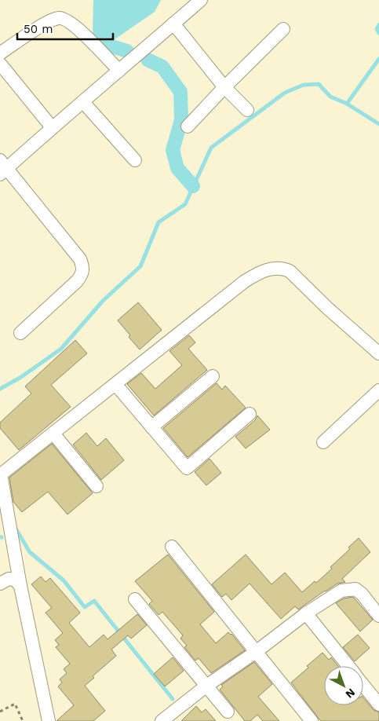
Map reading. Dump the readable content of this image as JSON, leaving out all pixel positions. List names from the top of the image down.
{
  "scale_bar": "50 m",
  "north": "bottom right"
}
